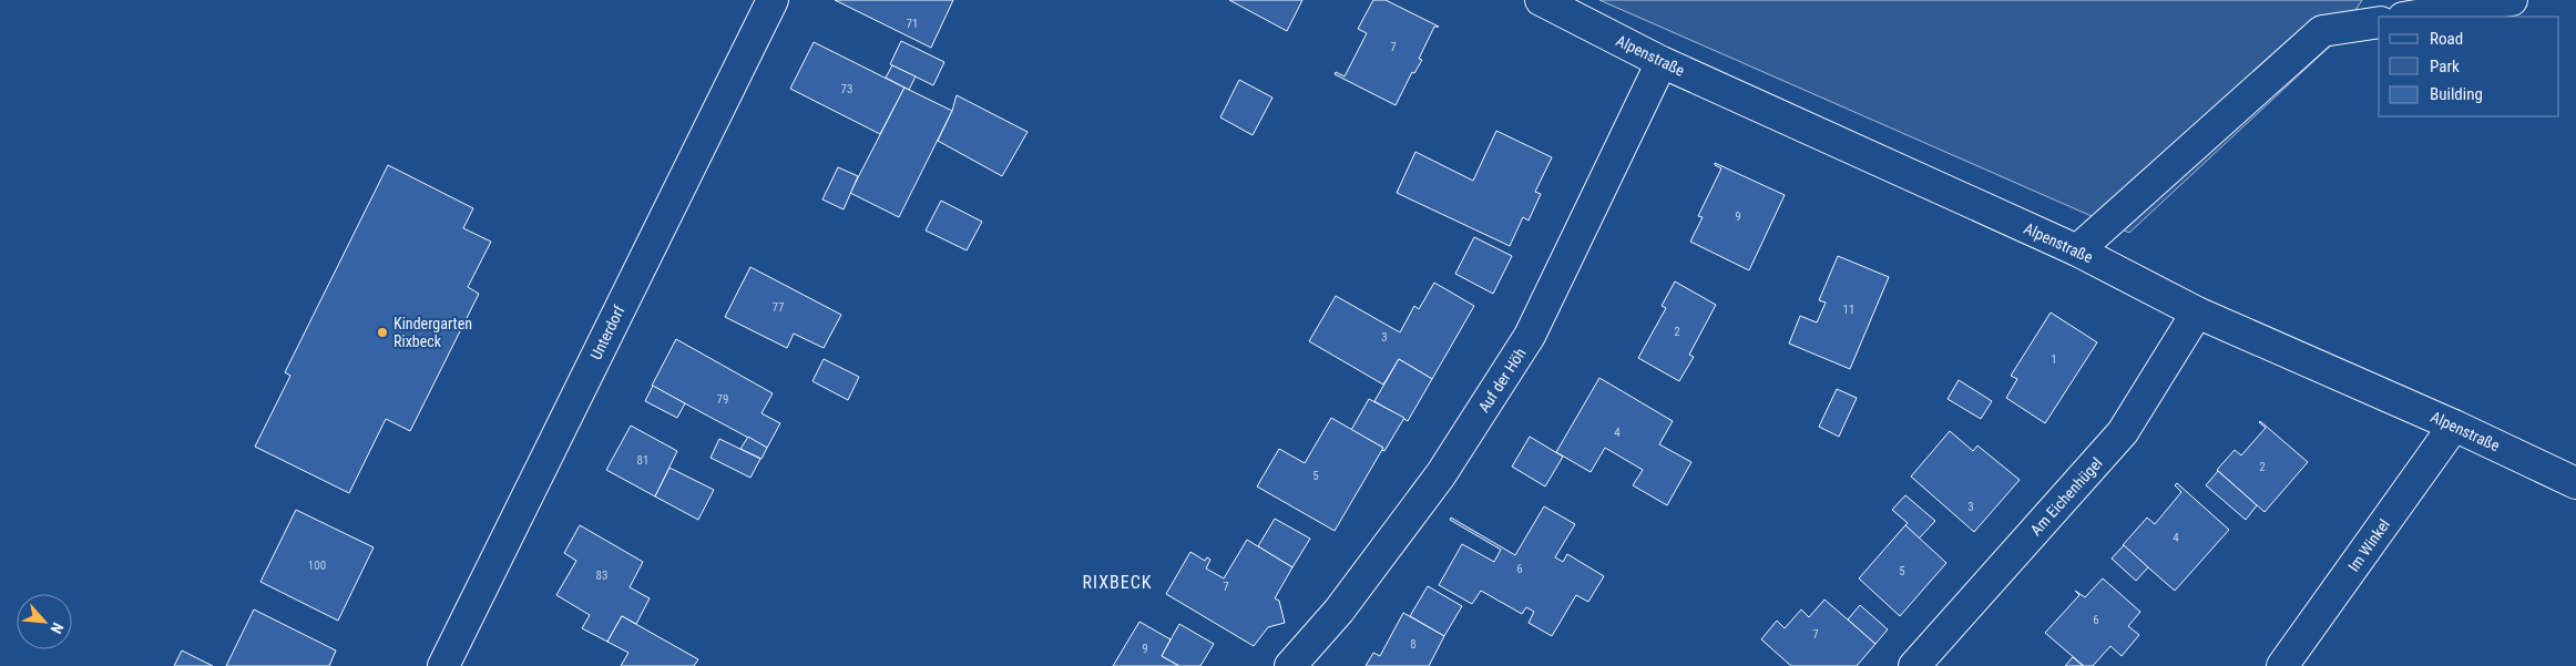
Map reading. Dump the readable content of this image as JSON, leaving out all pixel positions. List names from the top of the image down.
{
  "streets": {
    "street": [
      "Alpenstraße",
      "Unterdorf",
      "Auf der Höh",
      "Am Eichenhügel",
      "Im Winkel"
    ]
  },
  "crossings": [
    ["Alpenstraße", "Auf der Höh"],
    ["Alpenstraße", "Am Eichenhügel"],
    ["Alpenstraße", "Im Winkel"]
  ],
  "districts": ["RIXBECK"],
  "places": ["Kindergarten Rixbeck"],
  "house_numbers": [
    "71",
    "7",
    "73",
    "9",
    "77",
    "11",
    "2",
    "3",
    "1",
    "79",
    "4",
    "81",
    "2",
    "5",
    "3",
    "4",
    "100",
    "6",
    "5",
    "83",
    "7",
    "6",
    "7",
    "8",
    "9"
  ],
  "legend": ["Road", "Park", "Building"],
  "north": "bottom right"
}
